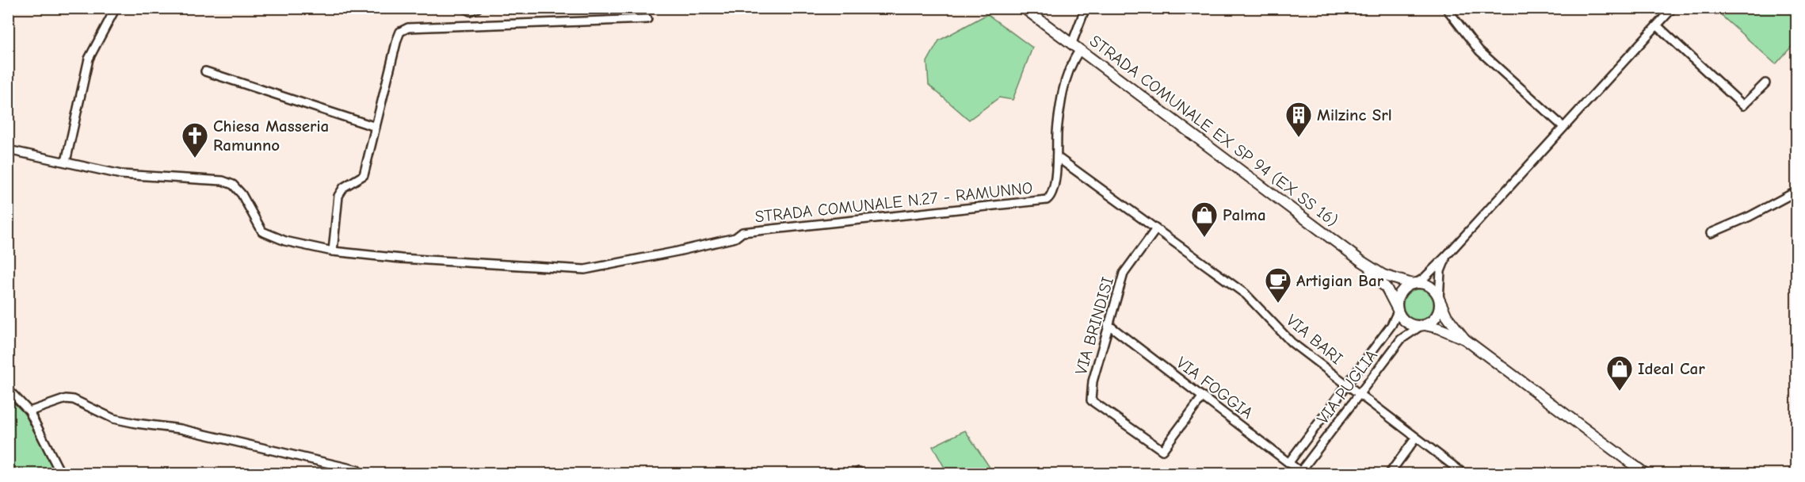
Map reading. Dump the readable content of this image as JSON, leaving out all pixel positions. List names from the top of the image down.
{
  "streets": {
    "main road": ["STRADA COMUNALE EX SP 94 (EX SS 16)"],
    "street": [
      "STRADA COMUNALE N.27 - RAMUNNO",
      "VIA BRINDISI",
      "VIA BARI",
      "VIA PUGLIA",
      "VIA FOGGIA"
    ]
  },
  "crossings": [
    ["STRADA COMUNALE EX SP 94 (EX SS 16)", "VIA PUGLIA"],
    ["STRADA COMUNALE N.27 - RAMUNNO", "VIA BARI"],
    ["VIA BRINDISI", "VIA BARI"],
    ["VIA BRINDISI", "VIA FOGGIA"],
    ["VIA BARI", "VIA PUGLIA"],
    ["VIA PUGLIA", "VIA FOGGIA"]
  ],
  "places": {
    "building": ["Milzinc Srl"],
    "church": ["Chiesa Masseria Ramunno"],
    "shop": ["Palma", "Ideal Car"],
    "cafe": ["Artigian Bar"]
  }
}
